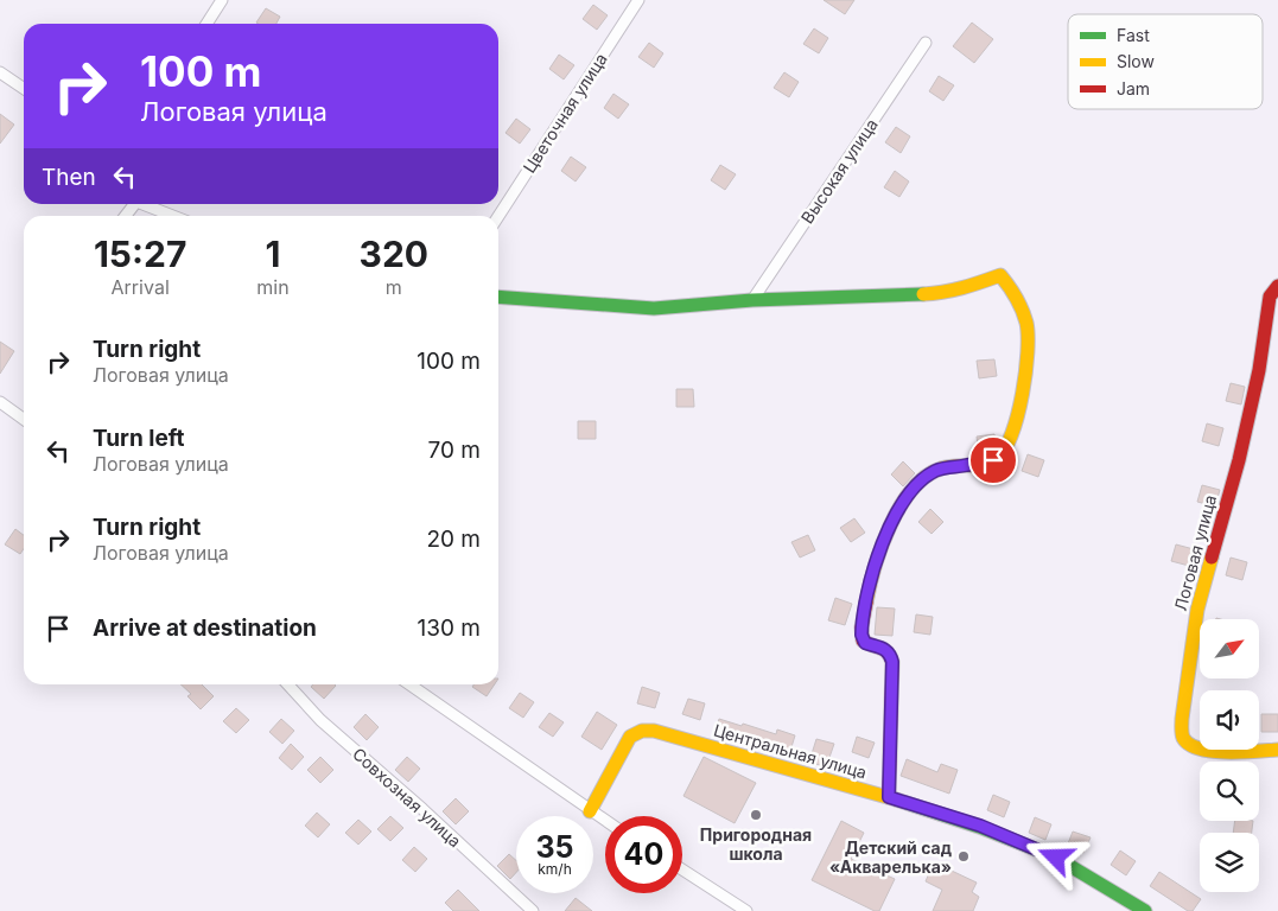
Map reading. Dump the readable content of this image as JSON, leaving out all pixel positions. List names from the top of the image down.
{
  "streets": {
    "street": [
      "Цветочная улица",
      "Высокая улица",
      "Логовая улица",
      "Центральная улица",
      "Совхозная улица"
    ]
  },
  "places": ["Пригородная школа", "Детский сад «Акварелька»"],
  "legend": ["Fast", "Slow", "Jam"],
  "north": "top right",
  "page": {
    "turn": ["100 m", "Логовая улица"],
    "then": "Then",
    "eta": [
      "15:27",
      "Arrival",
      "1",
      "min",
      "320",
      "m"
    ],
    "list": [
      {
        "name": "Turn right",
        "note": "Логовая улица",
        "value": "100 m"
      },
      {
        "name": "Turn left",
        "note": "Логовая улица",
        "value": "70 m"
      },
      {
        "name": "Turn right",
        "note": "Логовая улица",
        "value": "20 m"
      },
      {
        "name": "Arrive at destination",
        "value": "130 m"
      }
    ],
    "speed": "35 km/h",
    "limit": "40"
  }
}
